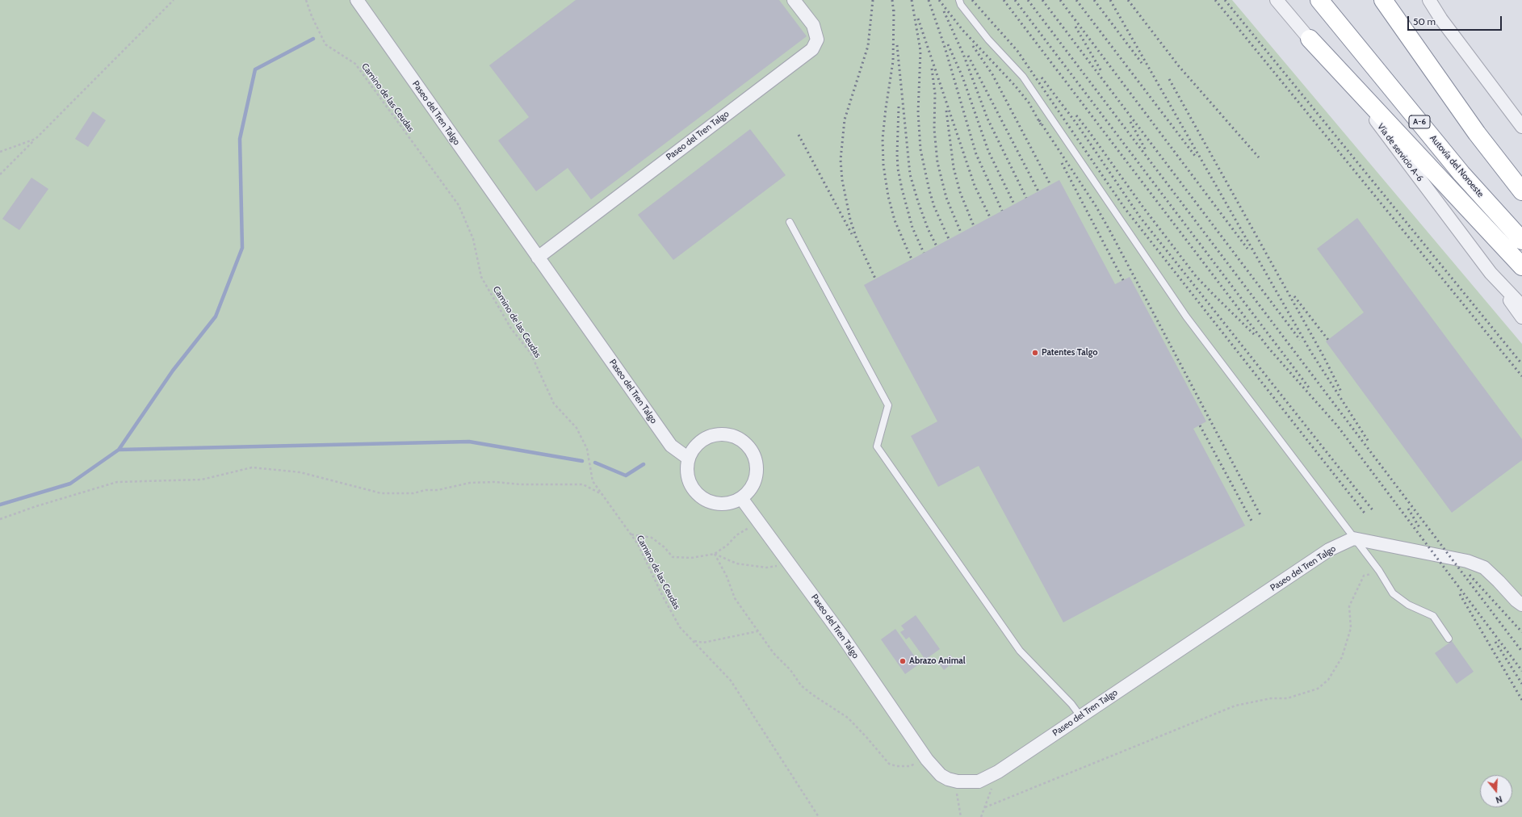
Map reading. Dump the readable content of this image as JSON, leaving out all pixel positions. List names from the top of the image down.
{
  "streets": {
    "highway": ["A-6", "Autovía del Noroeste"],
    "street": ["Paseo del Tren Talgo", "Vía de servicio A-6"],
    "path": ["Camino de las Ceudas"]
  },
  "places": ["Patentes Talgo", "Abrazo Animal"],
  "scale_bar": "50 m",
  "north": "bottom"
}
